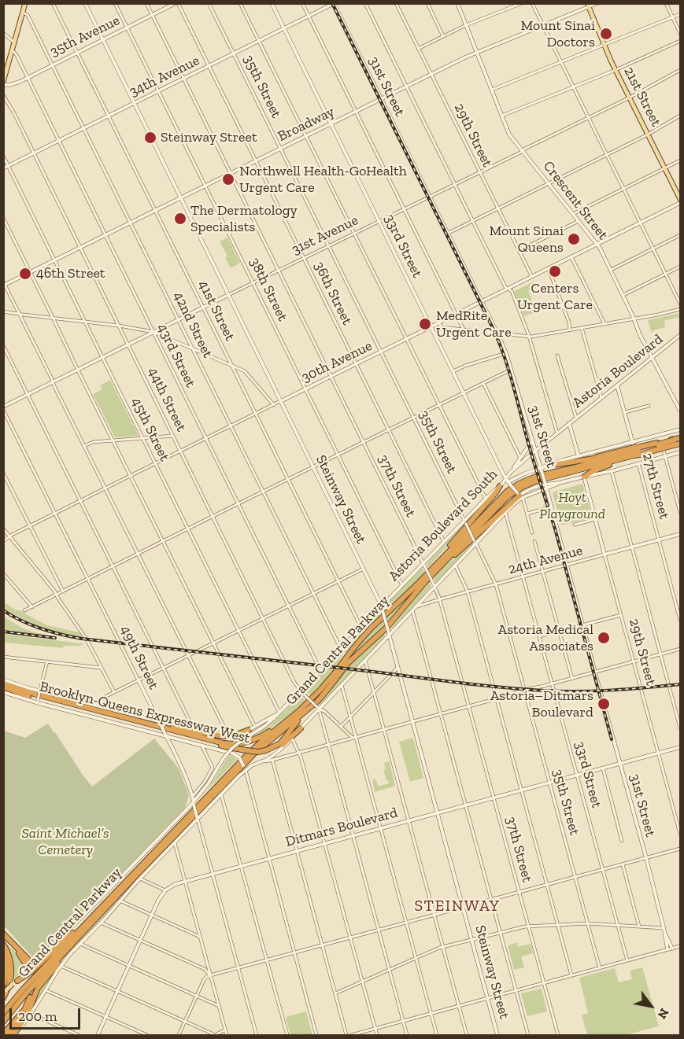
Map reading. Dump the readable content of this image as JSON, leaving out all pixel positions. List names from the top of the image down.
{
  "streets": {
    "highway": ["Grand Central Parkway", "Brooklyn-Queens Expressway West"],
    "main road": ["21st Street", "Astoria Boulevard South"],
    "street": [
      "35th Avenue",
      "34th Avenue",
      "35th Street",
      "31st Street",
      "Broadway",
      "29th Street",
      "Crescent Street",
      "31st Avenue",
      "33rd Street",
      "38th Street",
      "36th Street",
      "41st Street",
      "42nd Street",
      "43rd Street",
      "30th Avenue",
      "Astoria Boulevard",
      "44th Street",
      "45th Street",
      "37th Street",
      "27th Street",
      "Steinway Street",
      "24th Avenue",
      "49th Street",
      "Ditmars Boulevard"
    ]
  },
  "crossings": [
    ["35th Avenue", "38th Street"],
    ["35th Avenue", "36th Street"],
    ["35th Avenue", "41st Street"],
    ["35th Avenue", "42nd Street"],
    ["35th Avenue", "43rd Street"],
    ["35th Avenue", "37th Street"],
    ["35th Avenue", "Steinway Street"],
    ["34th Avenue", "35th Street"],
    ["34th Avenue", "31st Street"],
    ["34th Avenue", "33rd Street"],
    ["34th Avenue", "38th Street"],
    ["34th Avenue", "36th Street"],
    ["34th Avenue", "41st Street"],
    ["34th Avenue", "42nd Street"],
    ["34th Avenue", "43rd Street"],
    ["34th Avenue", "44th Street"],
    ["34th Avenue", "45th Street"],
    ["34th Avenue", "37th Street"],
    ["34th Avenue", "Steinway Street"],
    ["35th Street", "Broadway"],
    ["35th Street", "31st Avenue"],
    ["35th Street", "30th Avenue"],
    ["35th Street", "Astoria Boulevard South"],
    ["35th Street", "24th Avenue"],
    ["35th Street", "Ditmars Boulevard"],
    ["31st Street", "Broadway"],
    ["31st Street", "31st Avenue"],
    ["31st Street", "30th Avenue"],
    ["31st Street", "Astoria Boulevard South"],
    ["31st Street", "24th Avenue"],
    ["31st Street", "Ditmars Boulevard"],
    ["21st Street", "Broadway"],
    ["21st Street", "31st Avenue"],
    ["Broadway", "29th Street"],
    ["Broadway", "Crescent Street"],
    ["Broadway", "33rd Street"],
    ["Broadway", "38th Street"],
    ["Broadway", "36th Street"],
    ["Broadway", "41st Street"],
    ["Broadway", "42nd Street"],
    ["Broadway", "43rd Street"],
    ["Broadway", "44th Street"],
    ["Broadway", "45th Street"],
    ["Broadway", "37th Street"],
    ["Broadway", "Steinway Street"],
    ["29th Street", "31st Avenue"],
    ["29th Street", "30th Avenue"],
    ["29th Street", "24th Avenue"],
    ["29th Street", "Ditmars Boulevard"],
    ["Crescent Street", "31st Avenue"],
    ["Crescent Street", "30th Avenue"],
    ["Crescent Street", "Astoria Boulevard"],
    ["31st Avenue", "33rd Street"],
    ["31st Avenue", "38th Street"],
    ["31st Avenue", "36th Street"],
    ["31st Avenue", "41st Street"],
    ["31st Avenue", "42nd Street"],
    ["31st Avenue", "43rd Street"],
    ["31st Avenue", "44th Street"],
    ["31st Avenue", "45th Street"],
    ["31st Avenue", "37th Street"],
    ["31st Avenue", "Steinway Street"],
    ["31st Avenue", "49th Street"],
    ["33rd Street", "30th Avenue"],
    ["33rd Street", "Astoria Boulevard South"],
    ["33rd Street", "24th Avenue"],
    ["33rd Street", "Ditmars Boulevard"],
    ["38th Street", "30th Avenue"],
    ["38th Street", "Astoria Boulevard South"],
    ["36th Street", "30th Avenue"],
    ["36th Street", "Astoria Boulevard South"],
    ["41st Street", "30th Avenue"],
    ["41st Street", "Astoria Boulevard South"],
    ["42nd Street", "30th Avenue"],
    ["42nd Street", "Astoria Boulevard South"],
    ["43rd Street", "30th Avenue"],
    ["43rd Street", "Astoria Boulevard South"],
    ["30th Avenue", "44th Street"],
    ["30th Avenue", "45th Street"],
    ["30th Avenue", "37th Street"],
    ["30th Avenue", "Steinway Street"],
    ["30th Avenue", "49th Street"],
    ["Astoria Boulevard", "27th Street"],
    ["Astoria Boulevard", "Astoria Boulevard South"],
    ["44th Street", "Astoria Boulevard South"],
    ["45th Street", "Astoria Boulevard South"],
    ["45th Street", "Brooklyn-Queens Expressway West"],
    ["37th Street", "Astoria Boulevard South"],
    ["37th Street", "24th Avenue"],
    ["37th Street", "Ditmars Boulevard"],
    ["27th Street", "24th Avenue"],
    ["Steinway Street", "Astoria Boulevard South"],
    ["Steinway Street", "Ditmars Boulevard"],
    ["Astoria Boulevard South", "49th Street"],
    ["Astoria Boulevard South", "Brooklyn-Queens Expressway West"],
    ["Grand Central Parkway", "Brooklyn-Queens Expressway West"],
    ["49th Street", "Brooklyn-Queens Expressway West"],
    ["49th Street", "Ditmars Boulevard"]
  ],
  "districts": ["STEINWAY"],
  "parks": ["Hoyt Playground", "Saint Michael’s Cemetery"],
  "places": [
    "Mount Sinai Doctors",
    "Steinway Street",
    "Northwell Health-GoHealth Urgent Care",
    "The Dermatology Specialists",
    "Mount Sinai Queens",
    "Centers Urgent Care",
    "46th Street",
    "MedRite Urgent Care",
    "Astoria Medical Associates",
    "Astoria–Ditmars Boulevard"
  ],
  "scale_bar": "200 m",
  "north": "bottom right"
}
